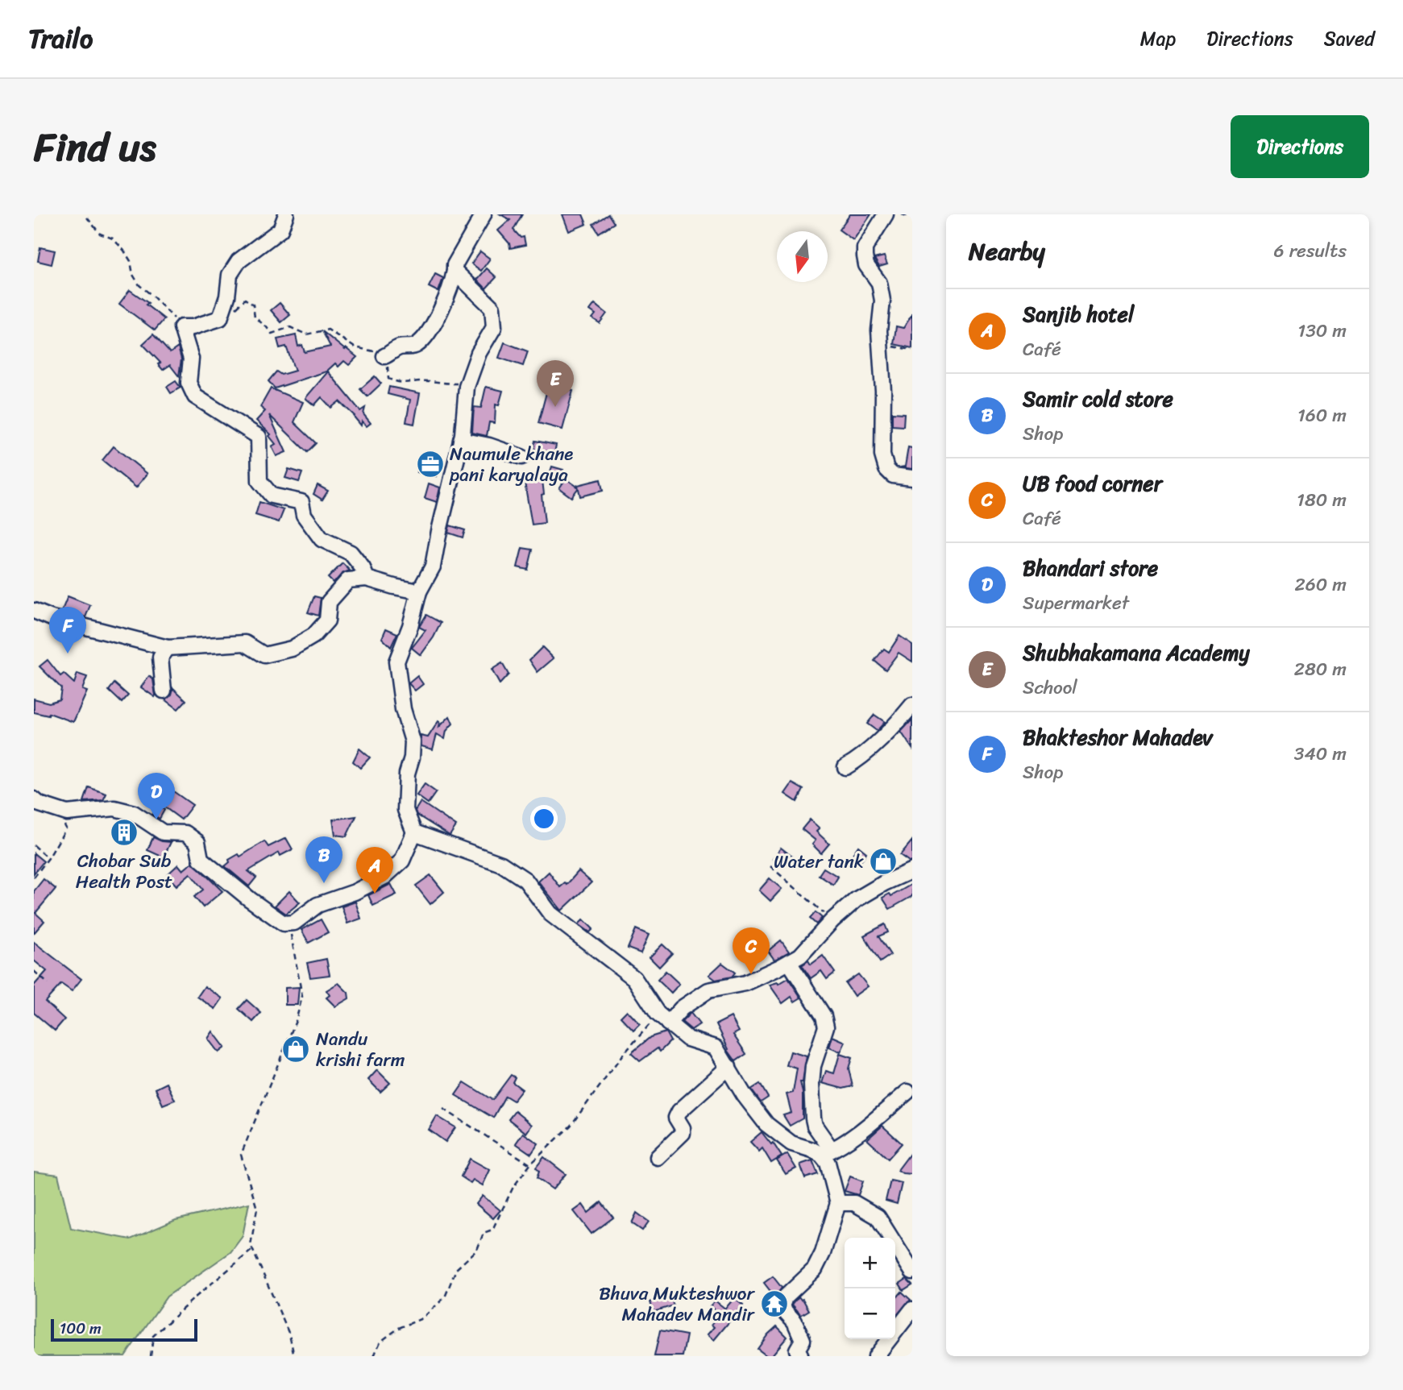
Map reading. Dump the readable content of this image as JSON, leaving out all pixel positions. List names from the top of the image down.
{
  "places": {
    "office": ["Naumule khane pani karyalaya"],
    "building": ["Chobar Sub Health Post"],
    "shop": ["Water tank", "Nandu krishi farm"],
    "temple": ["Bhuva Mukteshwor Mahadev Mandir"]
  },
  "scale_bar": "100 m",
  "north": "bottom",
  "page": {
    "header": "Trailo",
    "nav": ["Map", "Directions", "Saved"],
    "title": "Find us",
    "buttons": "Directions",
    "heading": ["Nearby", "6 results"],
    "list": [
      {
        "mark": "A",
        "name": "Sanjib hotel",
        "note": "Café",
        "value": "130 m"
      },
      {
        "mark": "B",
        "name": "Samir cold store",
        "note": "Shop",
        "value": "160 m"
      },
      {
        "mark": "C",
        "name": "UB food corner",
        "note": "Café",
        "value": "180 m"
      },
      {
        "mark": "D",
        "name": "Bhandari store",
        "note": "Supermarket",
        "value": "260 m"
      },
      {
        "mark": "E",
        "name": "Shubhakamana Academy",
        "note": "School",
        "value": "280 m"
      },
      {
        "mark": "F",
        "name": "Bhakteshor Mahadev",
        "note": "Shop",
        "value": "340 m"
      }
    ],
    "pins": [
      "E",
      "F",
      "D",
      "B",
      "A",
      "C"
    ],
    "map_buttons": ["+", "−"],
    "scale": "100 m"
  }
}
